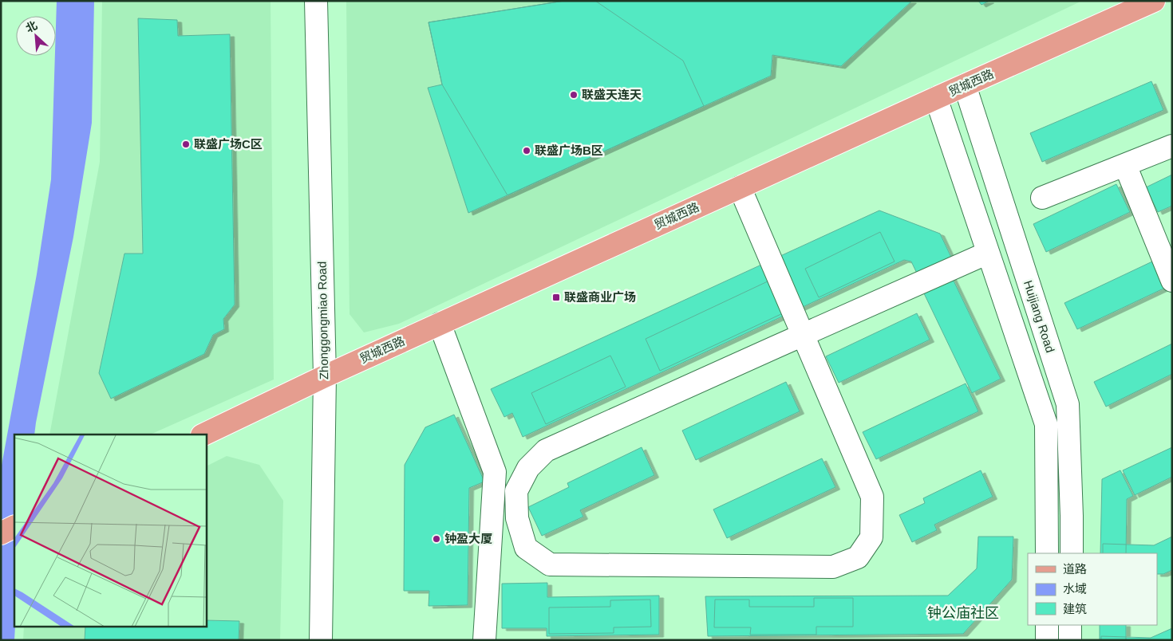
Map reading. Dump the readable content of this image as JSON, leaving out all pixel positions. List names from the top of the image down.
{
  "streets": {
    "main road": ["贸城西路"],
    "street": ["Huijiang Road", "Zhonggongmiao Road"]
  },
  "crossings": [
    ["贸城西路", "Huijiang Road"],
    ["贸城西路", "Zhonggongmiao Road"]
  ],
  "districts": ["钟公庙社区"],
  "places": {
    "other": [
      "联盛天连天",
      "联盛广场C区",
      "联盛广场B区",
      "钟盈大厦"
    ],
    "transit": ["联盛商业广场"]
  },
  "legend": ["道路", "水域", "建筑"],
  "north": "top left"
}
